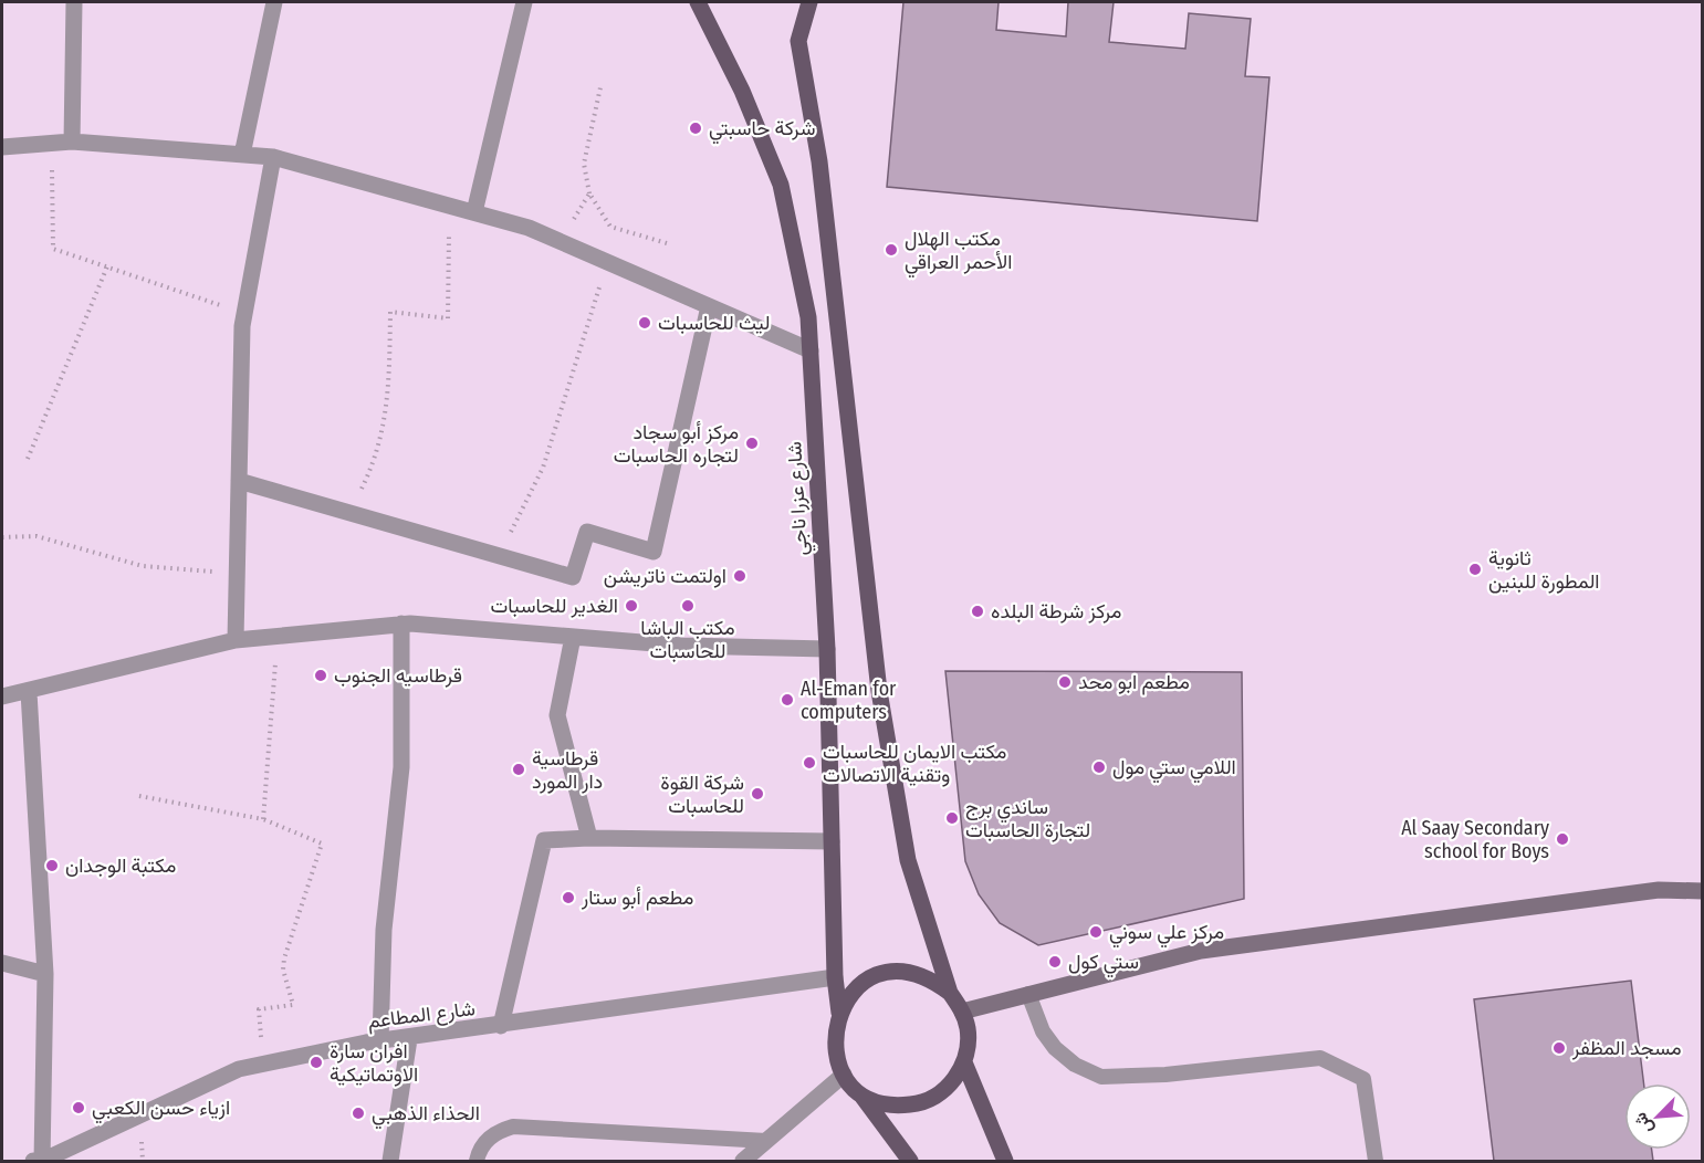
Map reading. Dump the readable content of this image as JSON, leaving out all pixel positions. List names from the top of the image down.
{
  "streets": {
    "main road": ["شارع عزرا ناجي"],
    "street": ["شارع المطاعم"]
  },
  "crossings": [
    ["شارع عزرا ناجي", "شارع المطاعم"]
  ],
  "places": [
    "شركة حاسبتي",
    "مكتب الهلال الأحمر العراقي",
    "ليث للحاسبات",
    "مركز أبو سجاد لتجاره الحاسبات",
    "ثانوية المطورة للبنين",
    "اولتمت ناتريشن",
    "الغدير للحاسبات",
    "مكتب الباشا للحاسبات",
    "مركز شرطة البلده",
    "قرطاسيه الجنوب",
    "مطعم ابو محد",
    "Al-Eman for computers",
    "مكتب الايمان للحاسبات وتقنية الاتصالات",
    "اللامي ستي مول",
    "قرطاسية دار المورد",
    "شركة القوة للحاسبات",
    "ساندي برج لتجارة الحاسبات",
    "Al Saay Secondary school for Boys",
    "مكتبة الوجدان",
    "مطعم أبو ستار",
    "مركز علي سوني",
    "ستي كول",
    "مسجد المظفر",
    "افران سارة الاوتماتيكية",
    "ازياء حسن الكعبي",
    "الحذاء الذهبي"
  ],
  "north": "bottom left"
}
